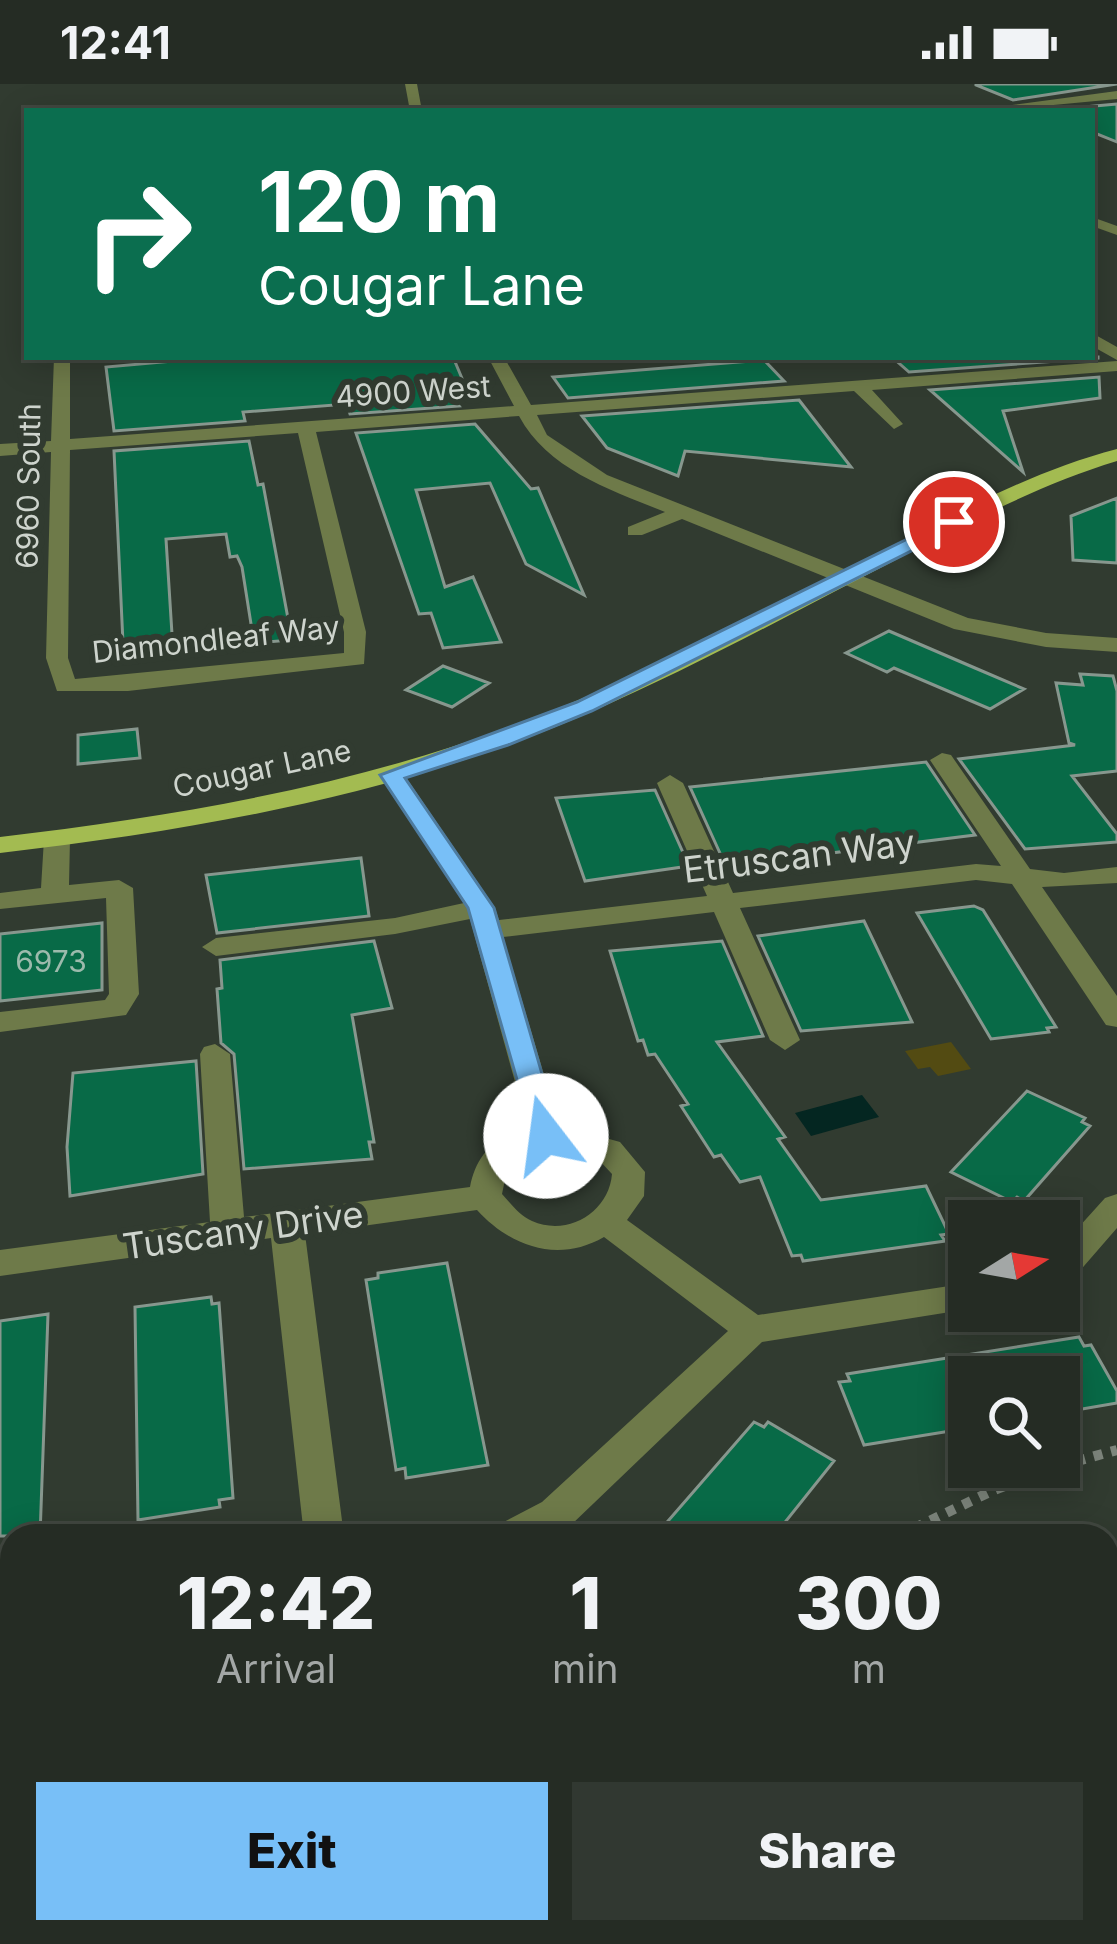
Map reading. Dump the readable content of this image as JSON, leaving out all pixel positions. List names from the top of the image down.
{
  "streets": {
    "main road": ["Cougar Lane"],
    "street": [
      "4900 West",
      "6960 South",
      "Diamondleaf Way",
      "Etruscan Way",
      "Tuscany Drive"
    ]
  },
  "crossings": [
    ["4900 West", "6960 South"],
    ["4900 West", "Diamondleaf Way"],
    ["6960 South", "Diamondleaf Way"]
  ],
  "house_numbers": ["6973"],
  "north": "right",
  "page": {
    "status": "12:41",
    "turn": ["120 m", "Cougar Lane"],
    "eta": [
      "12:42",
      "Arrival",
      "1",
      "min",
      "300",
      "m"
    ],
    "buttons": ["Exit", "Share"]
  }
}
